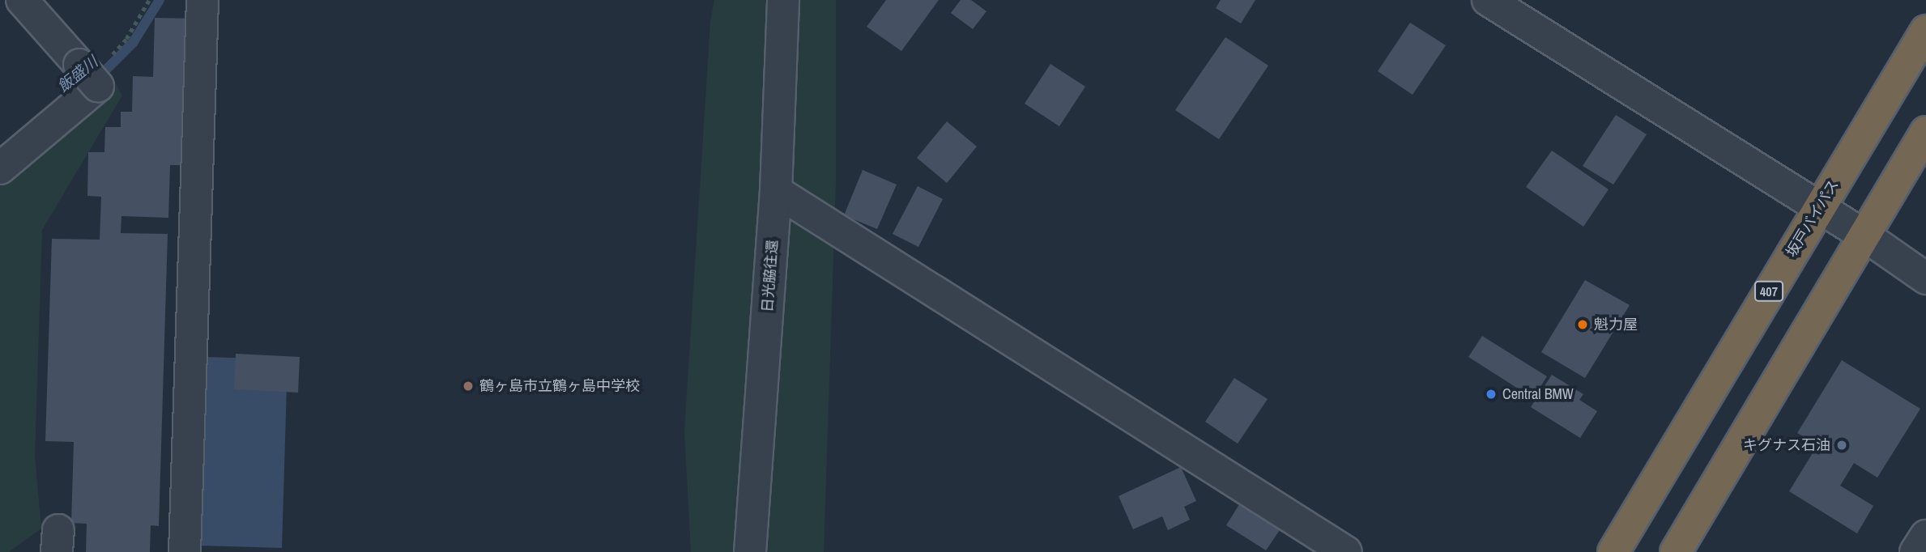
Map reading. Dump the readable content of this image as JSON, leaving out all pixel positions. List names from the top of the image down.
{
  "streets": {
    "highway": ["坂戸バイパス", "407"],
    "street": ["日光脇往還"]
  },
  "water": ["飯盛川"],
  "places": [
    "魁力屋",
    "鶴ヶ島市立鶴ヶ島中学校",
    "Central BMW",
    "キグナス石油"
  ]
}
